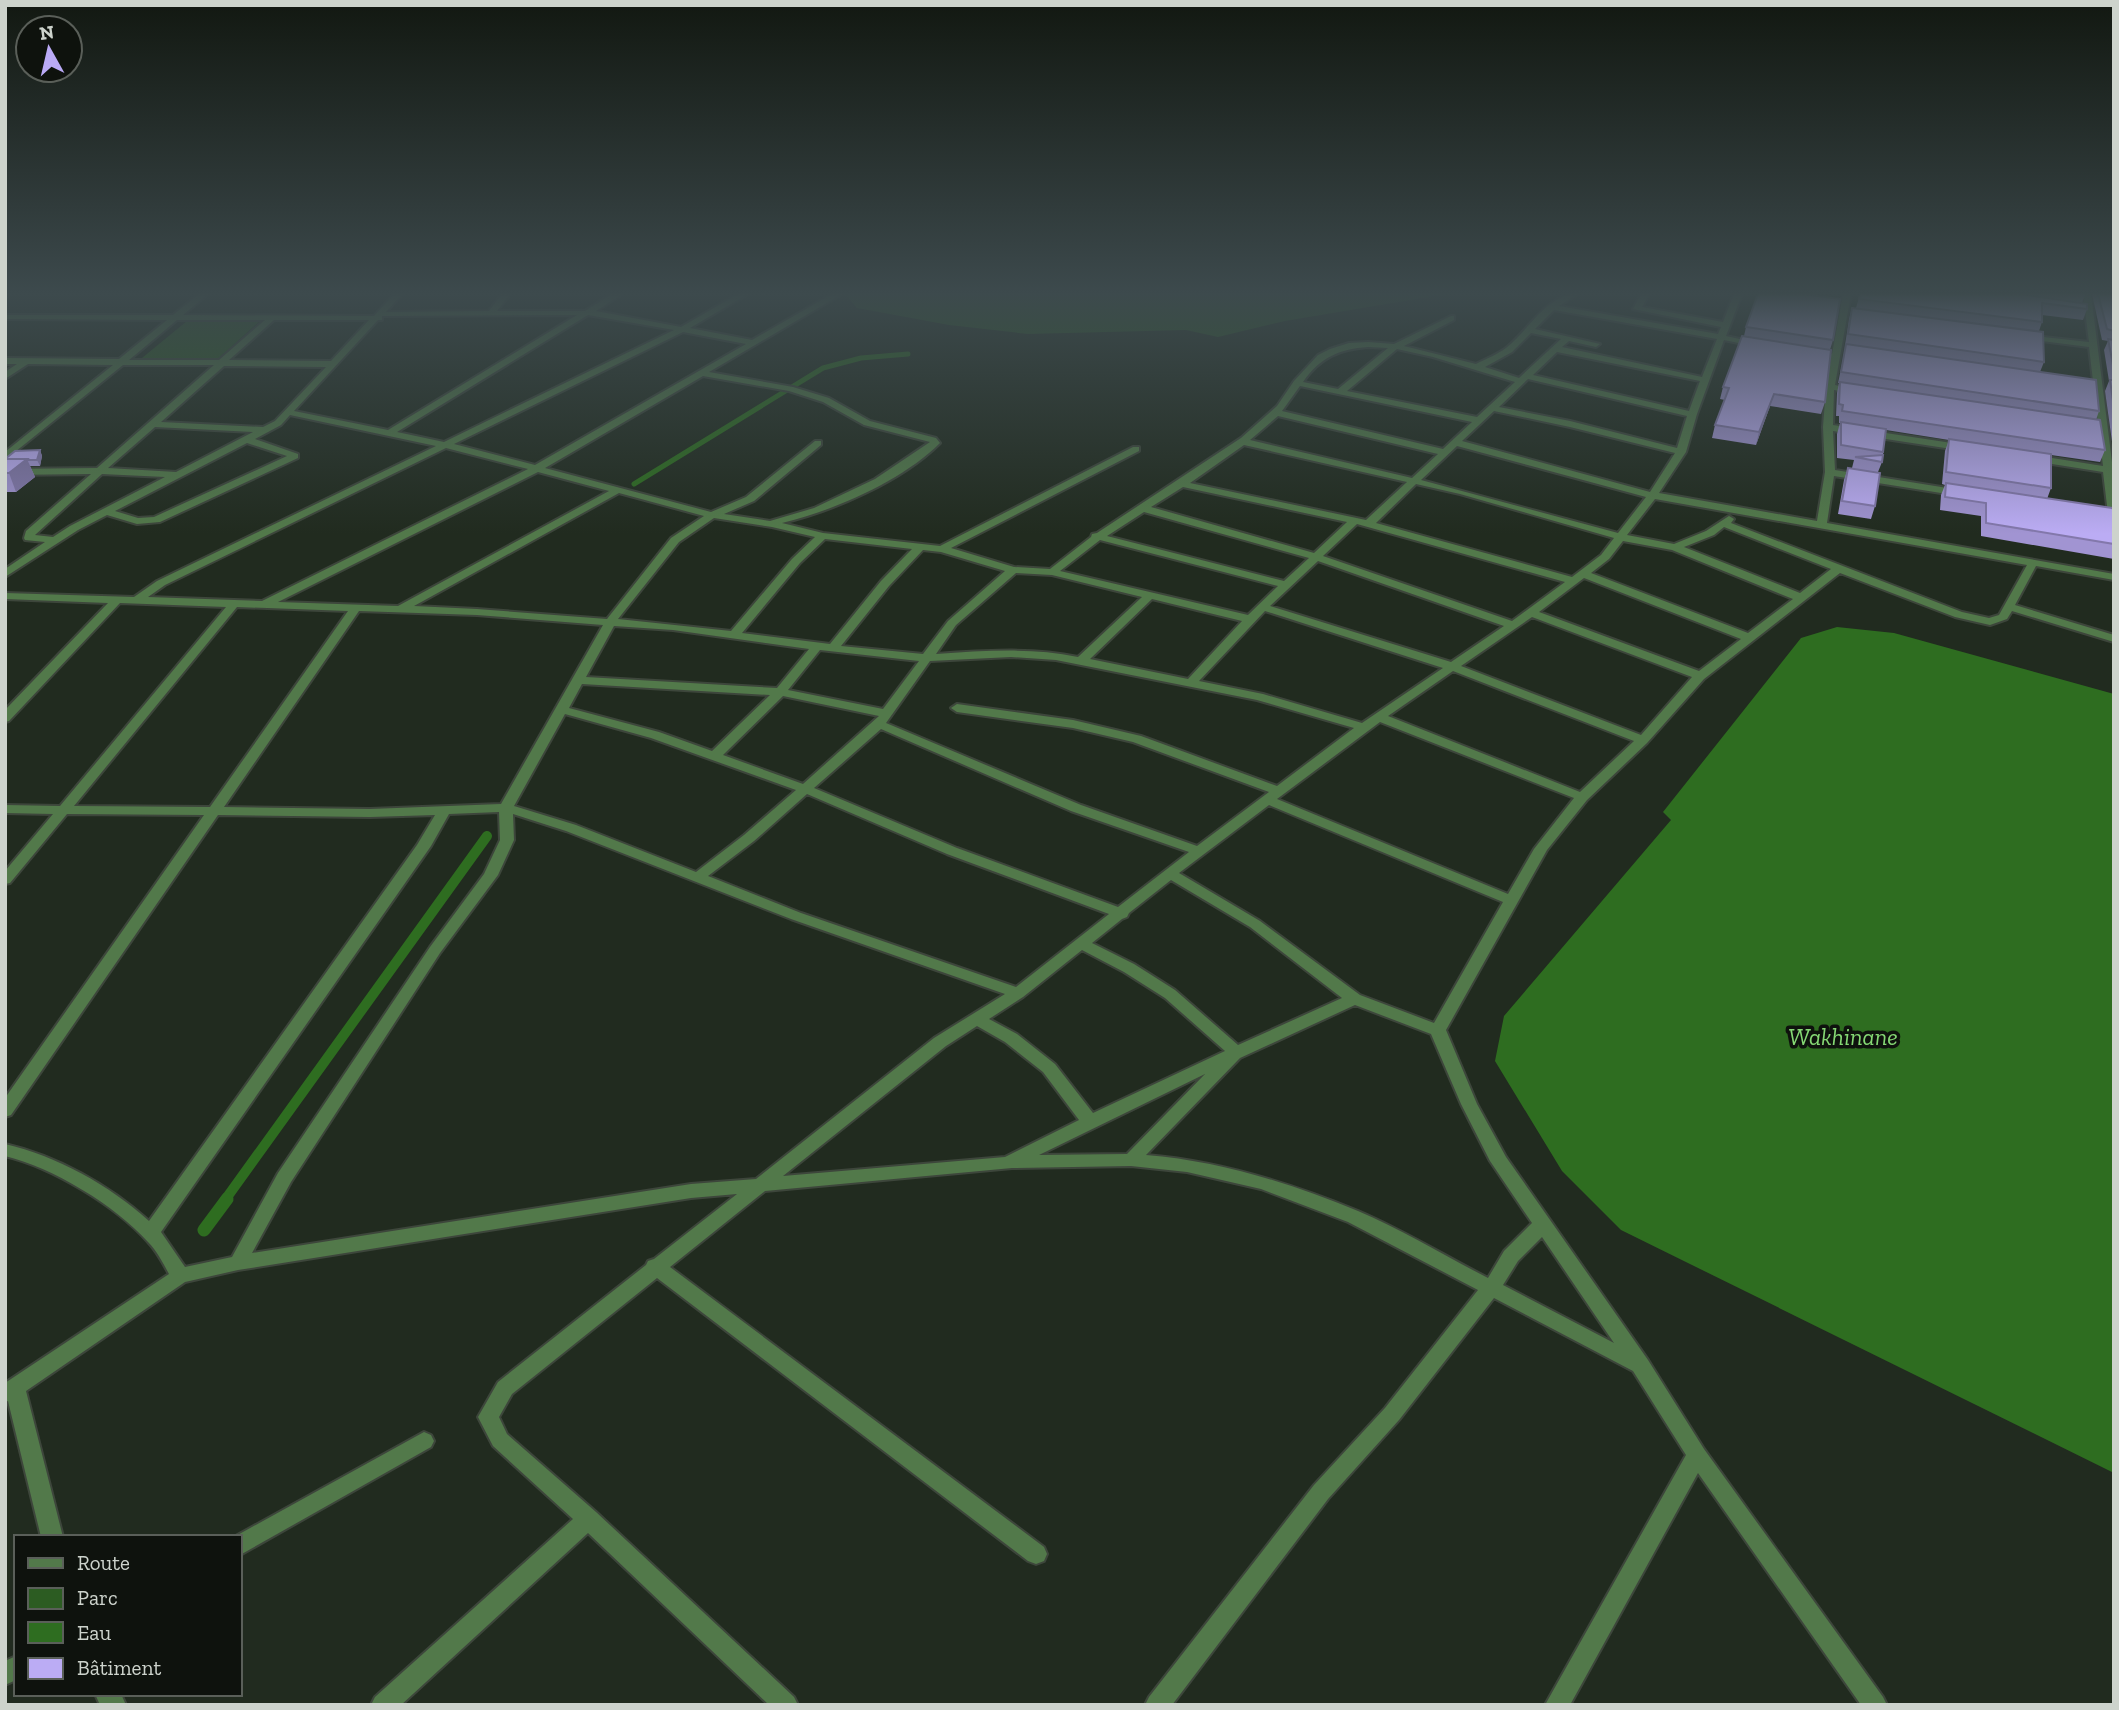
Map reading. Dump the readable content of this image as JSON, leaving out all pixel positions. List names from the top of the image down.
{
  "water": ["Wakhinane"],
  "legend": [
    "Route",
    "Parc",
    "Eau",
    "Bâtiment"
  ],
  "north": "top"
}
